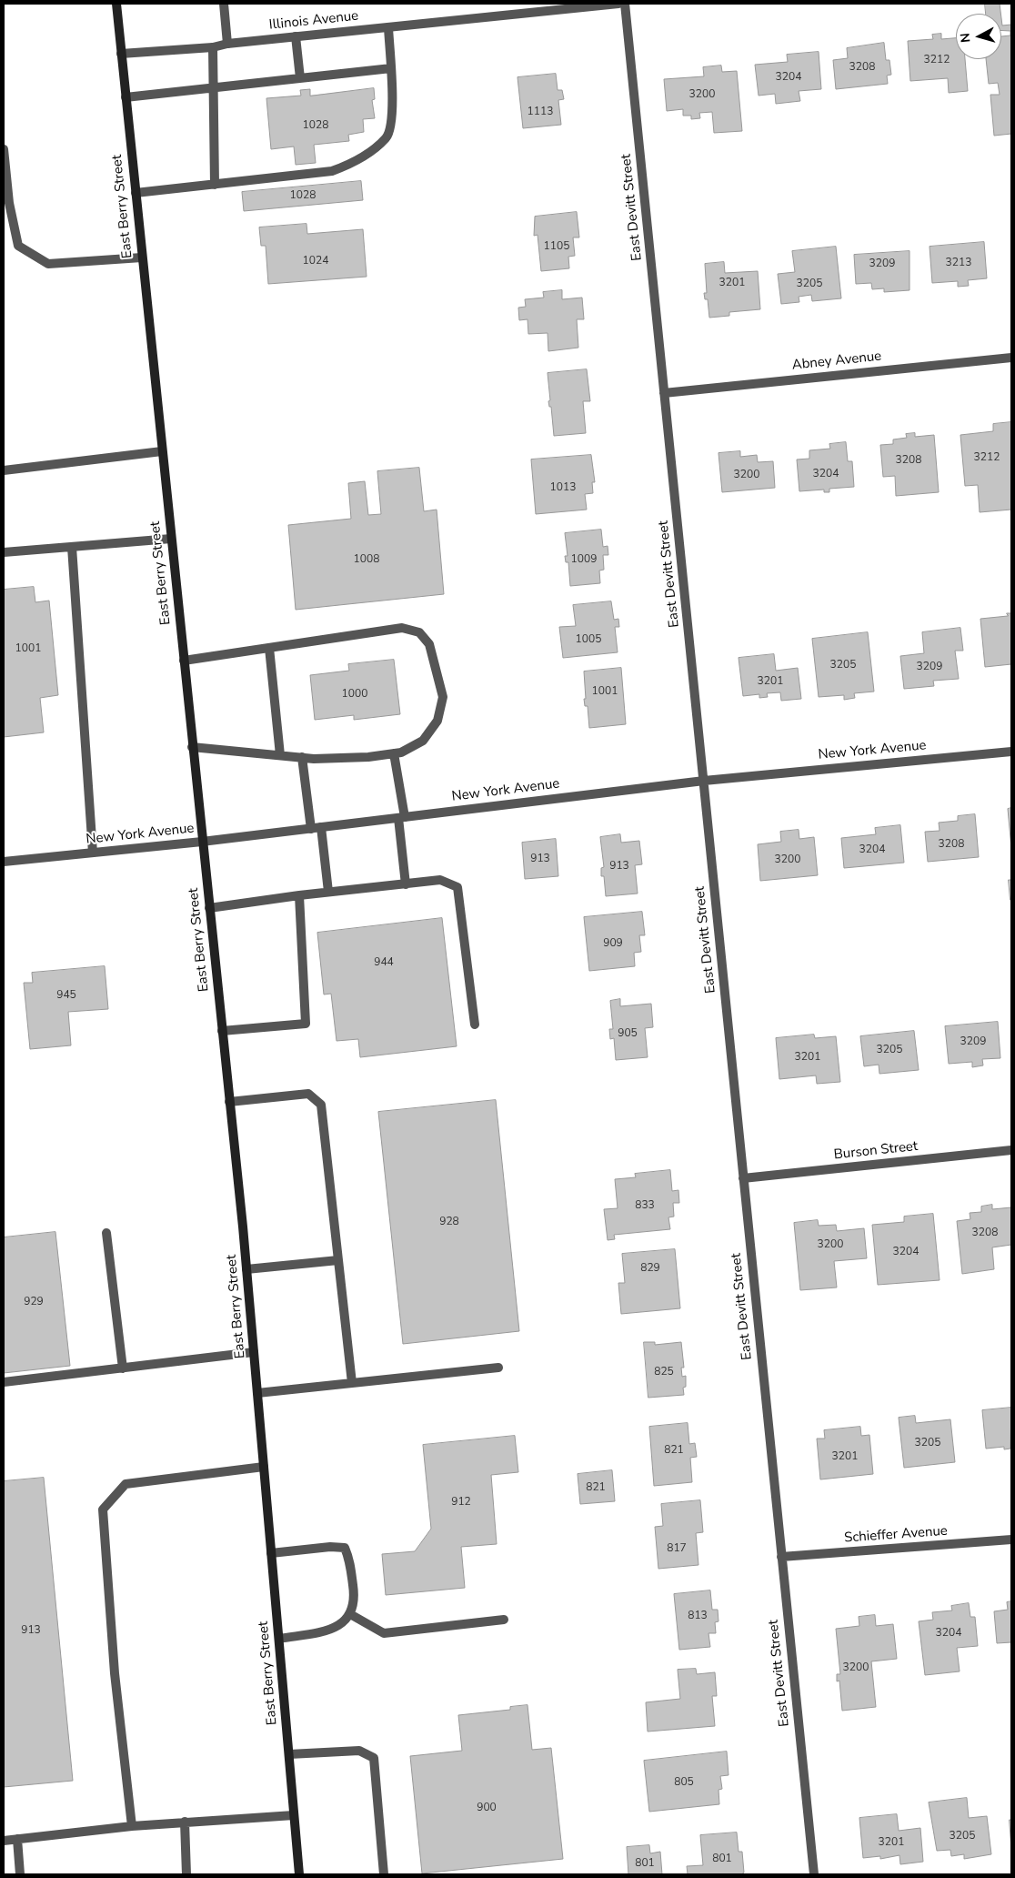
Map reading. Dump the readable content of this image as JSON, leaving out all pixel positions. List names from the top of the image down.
{
  "streets": {
    "main road": ["East Berry Street"],
    "street": [
      "Illinois Avenue",
      "East Devitt Street",
      "Abney Avenue",
      "New York Avenue",
      "Burson Street",
      "Schieffer Avenue"
    ]
  },
  "crossings": [
    ["Illinois Avenue", "East Berry Street"],
    ["East Berry Street", "New York Avenue"],
    ["East Devitt Street", "Abney Avenue"],
    ["East Devitt Street", "New York Avenue"],
    ["East Devitt Street", "Burson Street"],
    ["East Devitt Street", "Schieffer Avenue"]
  ],
  "house_numbers": [
    "3212",
    "3208",
    "3204",
    "3200",
    "1113",
    "1028",
    "1028",
    "1105",
    "1024",
    "3213",
    "3209",
    "3201",
    "3205",
    "3212",
    "3208",
    "3204",
    "3200",
    "1013",
    "1008",
    "1009",
    "1005",
    "1001",
    "3205",
    "3209",
    "3201",
    "1001",
    "1000",
    "3208",
    "3204",
    "913",
    "3200",
    "913",
    "909",
    "944",
    "945",
    "905",
    "3209",
    "3205",
    "3201",
    "833",
    "928",
    "3208",
    "3200",
    "3204",
    "829",
    "929",
    "825",
    "3205",
    "821",
    "3201",
    "821",
    "912",
    "817",
    "813",
    "913",
    "3204",
    "3200",
    "805",
    "900",
    "3205",
    "3201",
    "801",
    "801"
  ],
  "north": "left"
}
